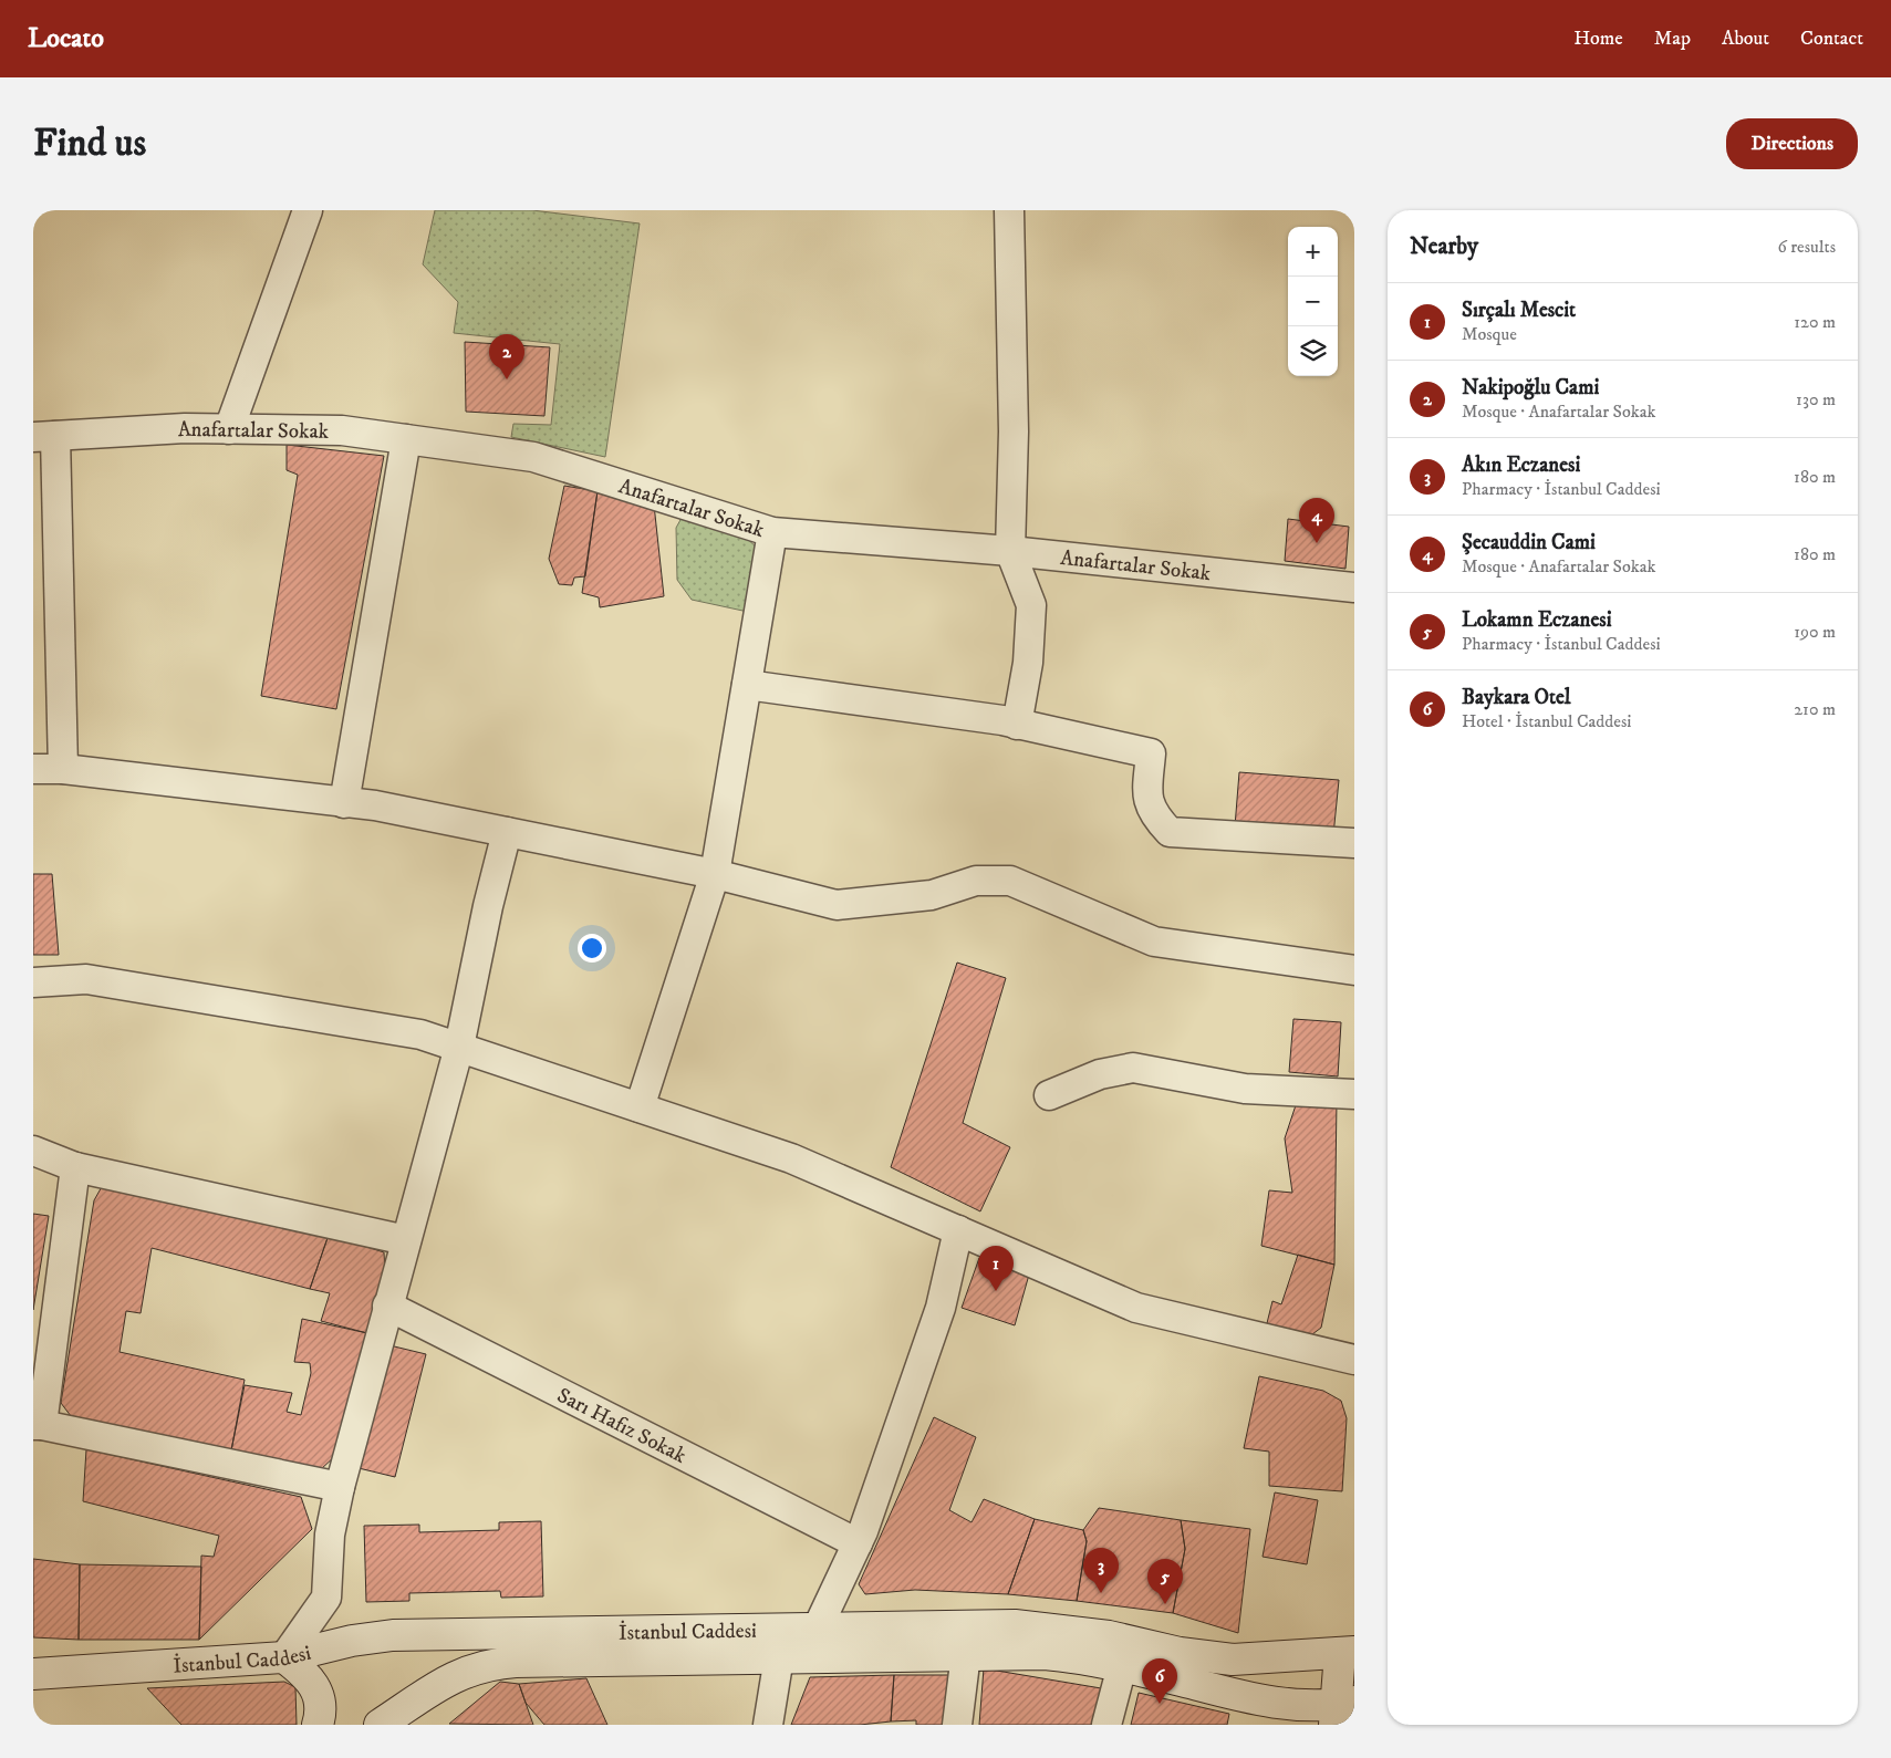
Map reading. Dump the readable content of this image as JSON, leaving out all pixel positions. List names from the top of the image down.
{
  "streets": {
    "main road": ["İstanbul Caddesi"],
    "street": ["Anafartalar Sokak", "Sarı Hafız Sokak"]
  },
  "page": {
    "header": "Locato",
    "nav": [
      "Home",
      "Map",
      "About",
      "Contact"
    ],
    "buttons": "Directions",
    "title": "Find us",
    "heading": ["Nearby", "6 results"],
    "map_buttons": ["+", "−"],
    "list": [
      {
        "mark": "1",
        "name": "Sırçalı Mescit",
        "note": "Mosque",
        "value": "120 m"
      },
      {
        "mark": "2",
        "name": "Nakipoğlu Cami",
        "note": "Mosque · Anafartalar Sokak",
        "value": "130 m"
      },
      {
        "mark": "3",
        "name": "Akın Eczanesi",
        "note": "Pharmacy · İstanbul Caddesi",
        "value": "180 m"
      },
      {
        "mark": "4",
        "name": "Şecauddin Cami",
        "note": "Mosque · Anafartalar Sokak",
        "value": "180 m"
      },
      {
        "mark": "5",
        "name": "Lokamn Eczanesi",
        "note": "Pharmacy · İstanbul Caddesi",
        "value": "190 m"
      },
      {
        "mark": "6",
        "name": "Baykara Otel",
        "note": "Hotel · İstanbul Caddesi",
        "value": "210 m"
      }
    ],
    "pins": [
      "2",
      "4",
      "1",
      "3",
      "5",
      "6"
    ]
  }
}
